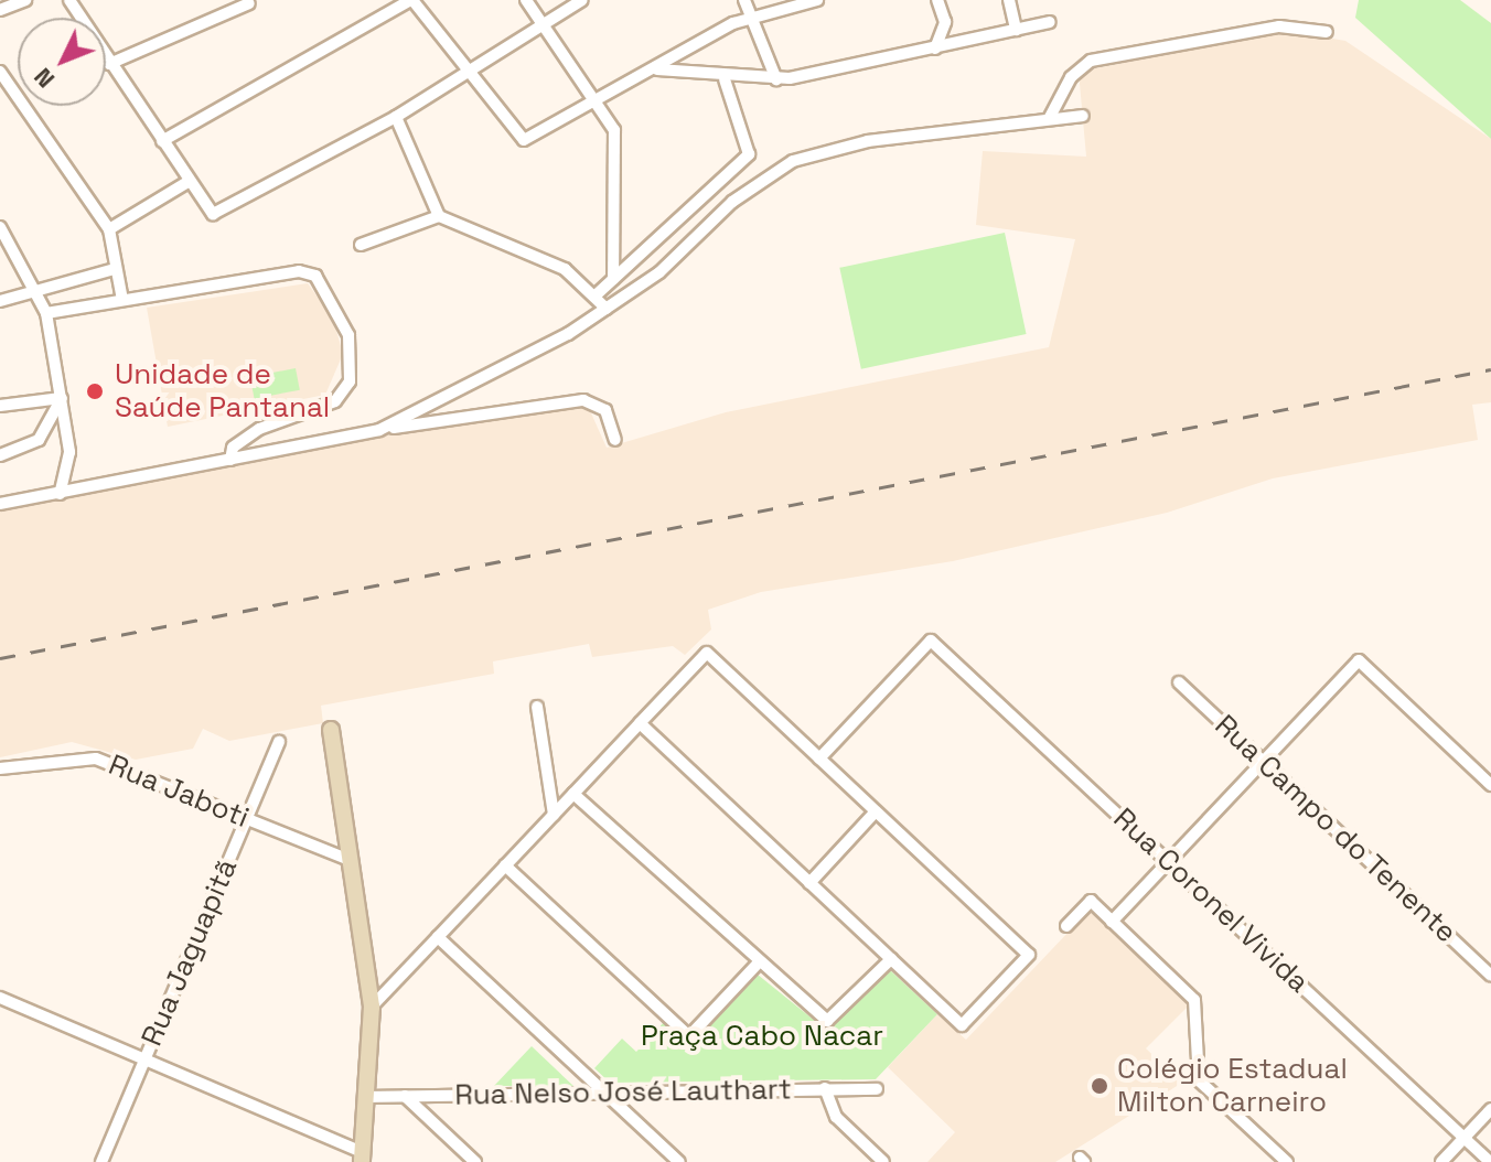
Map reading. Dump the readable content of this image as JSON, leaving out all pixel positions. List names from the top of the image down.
{
  "streets": {
    "street": [
      "Rua Jaboti",
      "Rua Campo do Tenente",
      "Rua Coronel Vivida",
      "Rua Jaguapitã",
      "Rua Nelso José Lauthart"
    ]
  },
  "crossings": [
    ["Rua Jaboti", "Rua Jaguapitã"]
  ],
  "parks": ["Praça Cabo Nacar"],
  "places": ["Unidade de Saúde Pantanal", "Colégio Estadual Milton Carneiro"],
  "north": "bottom left"
}
